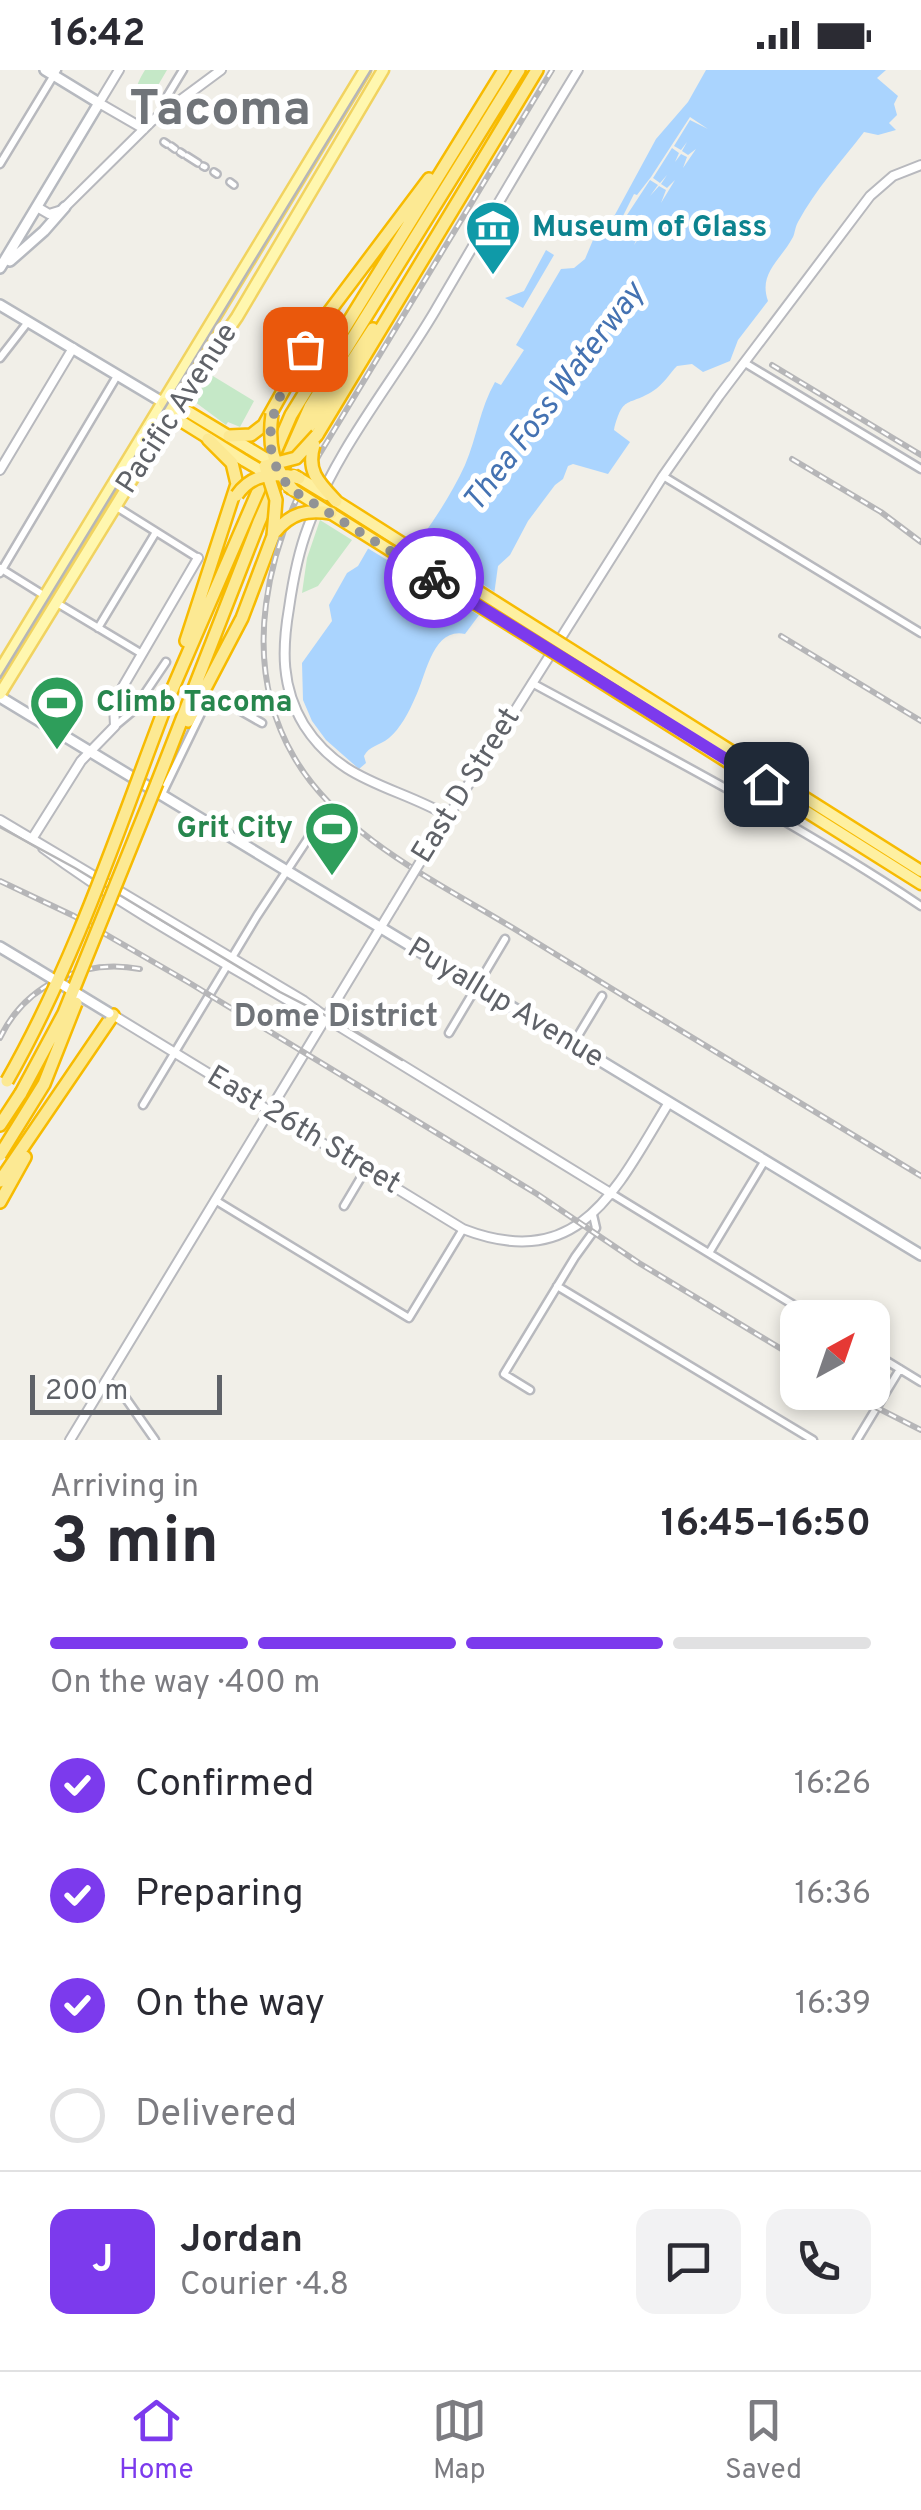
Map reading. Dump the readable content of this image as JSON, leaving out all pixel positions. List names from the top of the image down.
{
  "streets": {
    "main road": ["Pacific Avenue", "Puyallup Avenue", "East 26th Street"],
    "street": ["East D Street"]
  },
  "crossings": [
    ["Pacific Avenue", "Puyallup Avenue"],
    ["East D Street", "Puyallup Avenue"],
    ["East D Street", "East 26th Street"],
    ["Puyallup Avenue", "East 26th Street"]
  ],
  "districts": ["Tacoma", "Dome District"],
  "water": ["Thea Foss Waterway"],
  "places": {
    "museum": ["Museum of Glass"],
    "sports": ["Climb Tacoma", "Grit City"]
  },
  "scale_bar": "200 m",
  "north": "top right",
  "page": {
    "status": "16:42",
    "scale": "200 m",
    "heading": ["3 min", "Arriving in", "16:45–16:50"],
    "panel": ["Jordan", "Courier · 4.8"],
    "bar": "On the way · 400 m",
    "list": [
      ["Confirmed", "16:26"],
      ["Preparing", "16:36"],
      ["On the way", "16:39"],
      "Delivered"
    ],
    "round": "J",
    "tabs": ["Home", "Map", "Saved"]
  }
}
